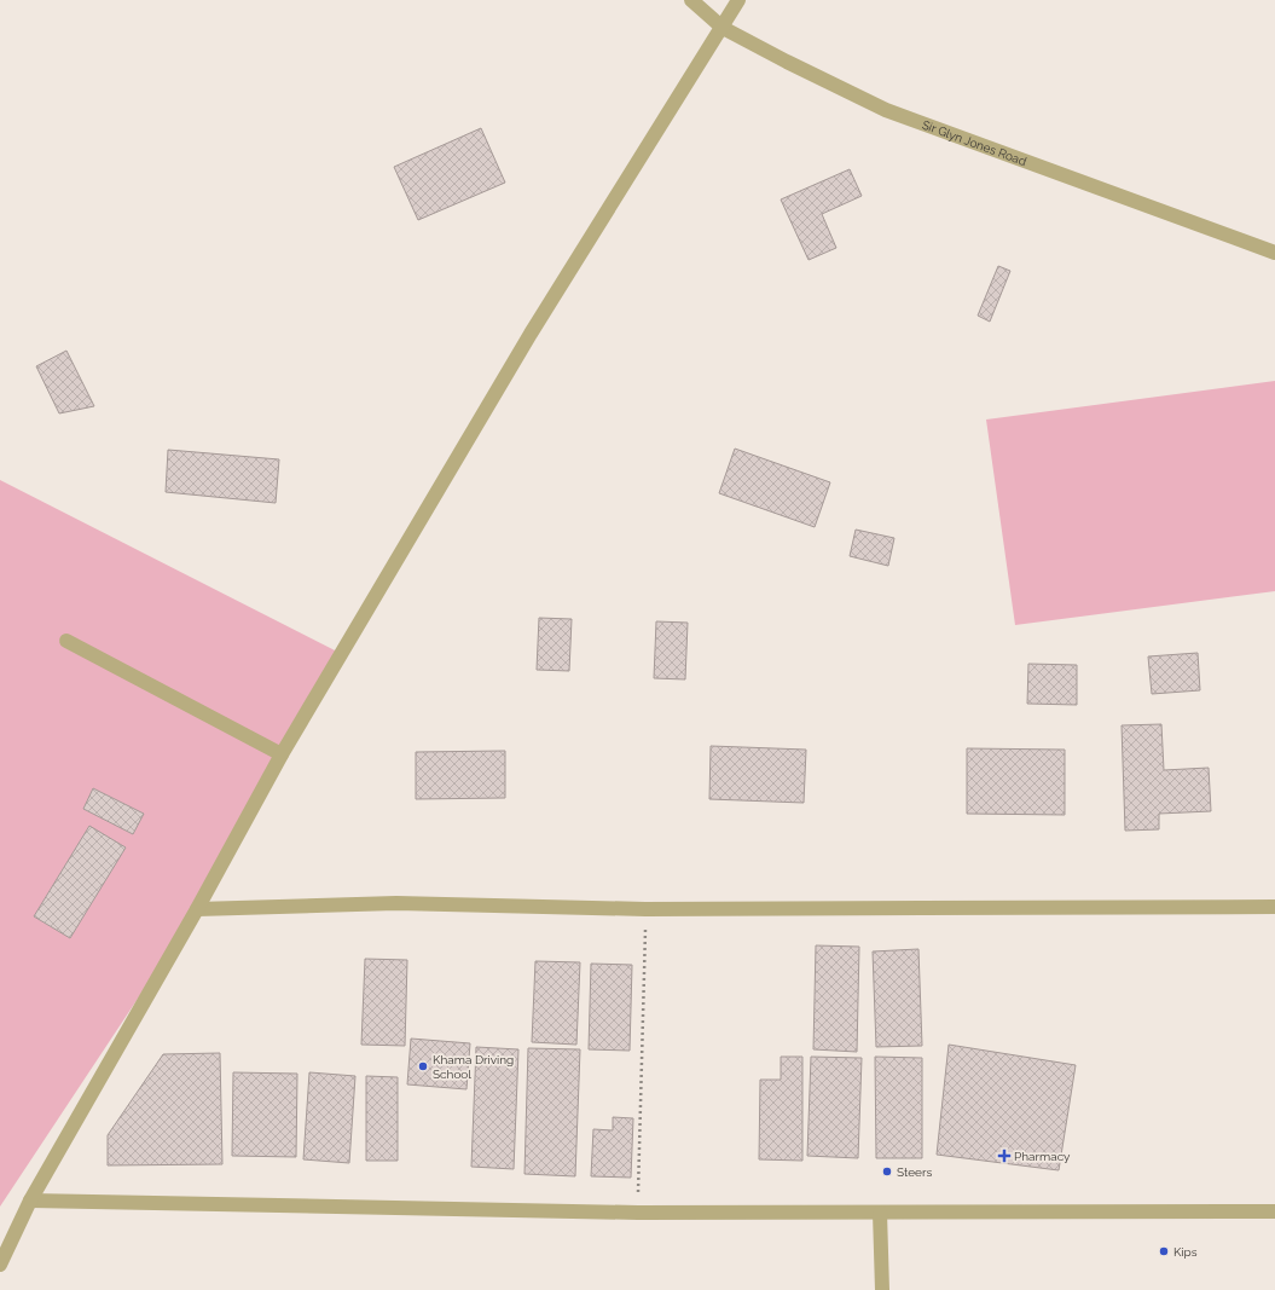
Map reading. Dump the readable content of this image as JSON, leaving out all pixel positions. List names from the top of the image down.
{
  "streets": {
    "street": ["Sir Glyn Jones Road"]
  },
  "places": {
    "other": ["Khama Driving School", "Steers", "Kips"],
    "health": ["Pharmacy"]
  }
}
